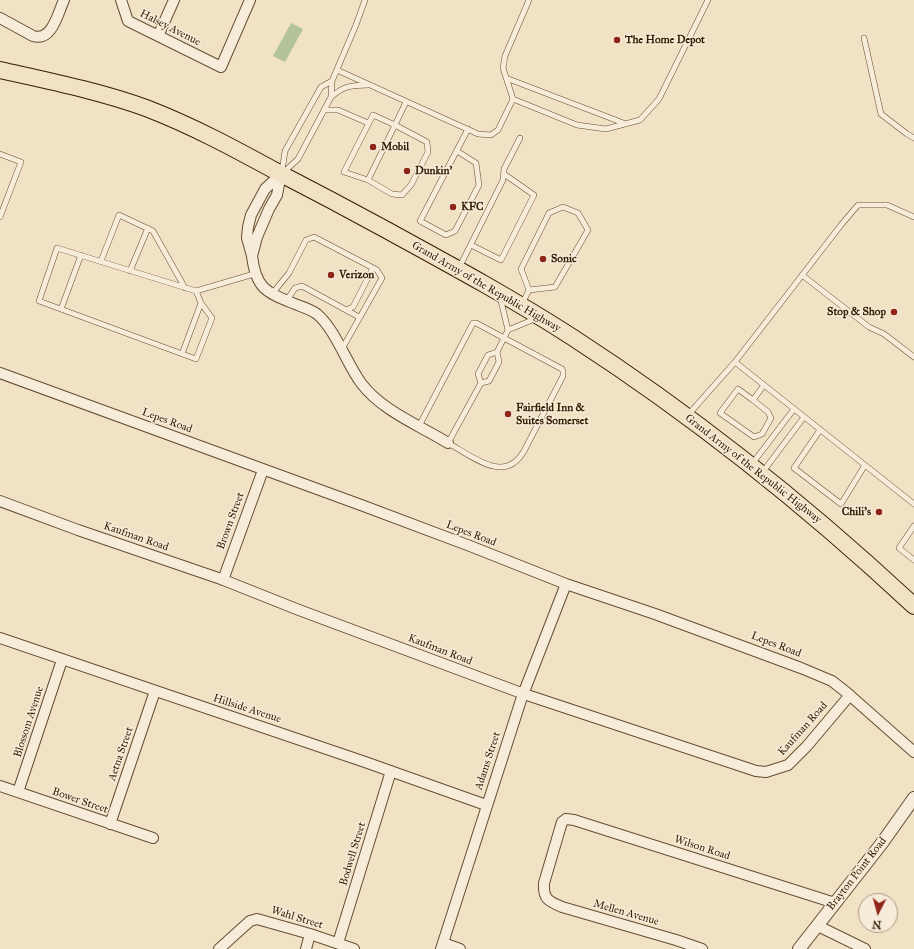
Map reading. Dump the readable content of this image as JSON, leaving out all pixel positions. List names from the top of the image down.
{
  "streets": {
    "main road": ["Grand Army of the Republic Highway"],
    "street": [
      "Halsey Avenue",
      "Lepes Road",
      "Brown Street",
      "Kaufman Road",
      "Hillside Avenue",
      "Blossom Avenue",
      "Aetna Street",
      "Adams Street",
      "Bower Street",
      "Wilson Road",
      "Bodwell Street",
      "Brayton Point Road",
      "Mellen Avenue",
      "Wahl Street"
    ]
  },
  "crossings": [
    ["Lepes Road", "Brown Street"],
    ["Lepes Road", "Kaufman Road"],
    ["Lepes Road", "Adams Street"],
    ["Brown Street", "Kaufman Road"],
    ["Kaufman Road", "Adams Street"],
    ["Hillside Avenue", "Blossom Avenue"],
    ["Hillside Avenue", "Aetna Street"],
    ["Hillside Avenue", "Adams Street"],
    ["Hillside Avenue", "Bodwell Street"],
    ["Blossom Avenue", "Bower Street"],
    ["Aetna Street", "Bower Street"],
    ["Wilson Road", "Brayton Point Road"],
    ["Wilson Road", "Mellen Avenue"],
    ["Bodwell Street", "Wahl Street"]
  ],
  "places": [
    "The Home Depot",
    "Mobil",
    "Dunkin'",
    "KFC",
    "Sonic",
    "Verizon",
    "Stop & Shop",
    "Fairfield Inn & Suites Somerset",
    "Chili's"
  ],
  "north": "bottom"
}
